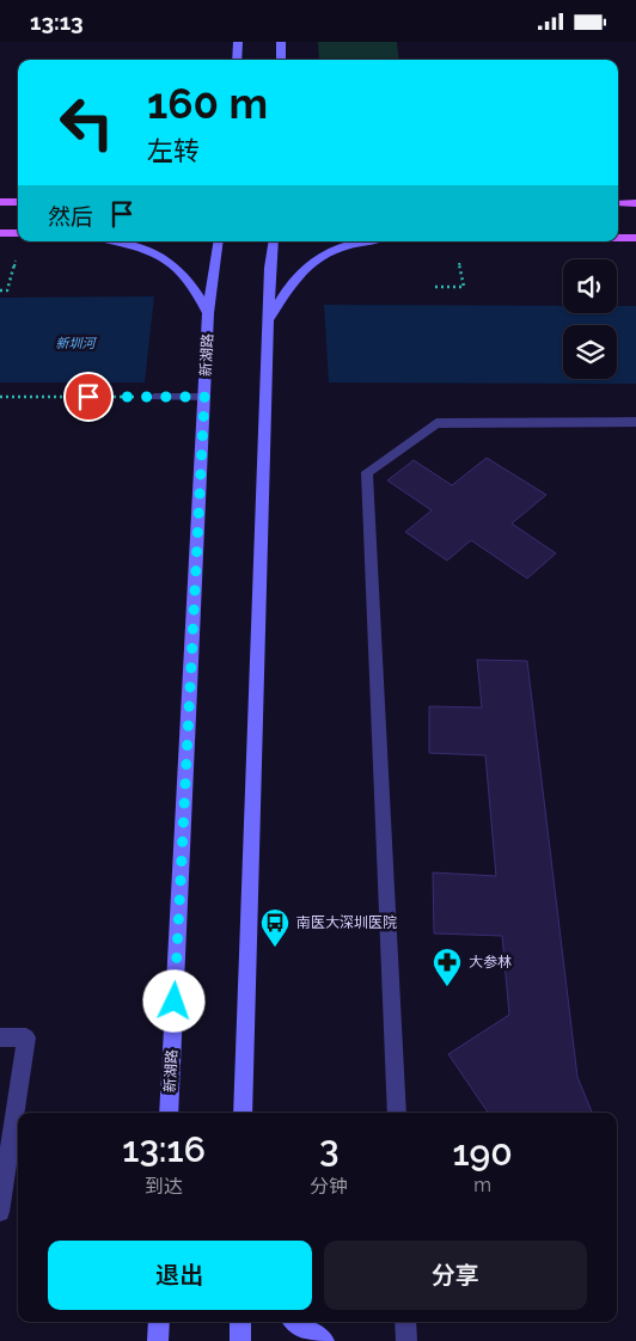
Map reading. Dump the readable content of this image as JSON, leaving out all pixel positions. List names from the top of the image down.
{
  "streets": {
    "main road": ["新湖路"]
  },
  "water": ["新圳河"],
  "places": {
    "bus stop": ["南医大深圳医院"],
    "pharmacy": ["大参林"]
  },
  "page": {
    "status": "13:13",
    "turn": ["160 m", "左转"],
    "then": "然后",
    "eta": [
      "13:16",
      "到达",
      "3",
      "分钟",
      "190",
      "m"
    ],
    "buttons": ["退出", "分享"]
  }
}
